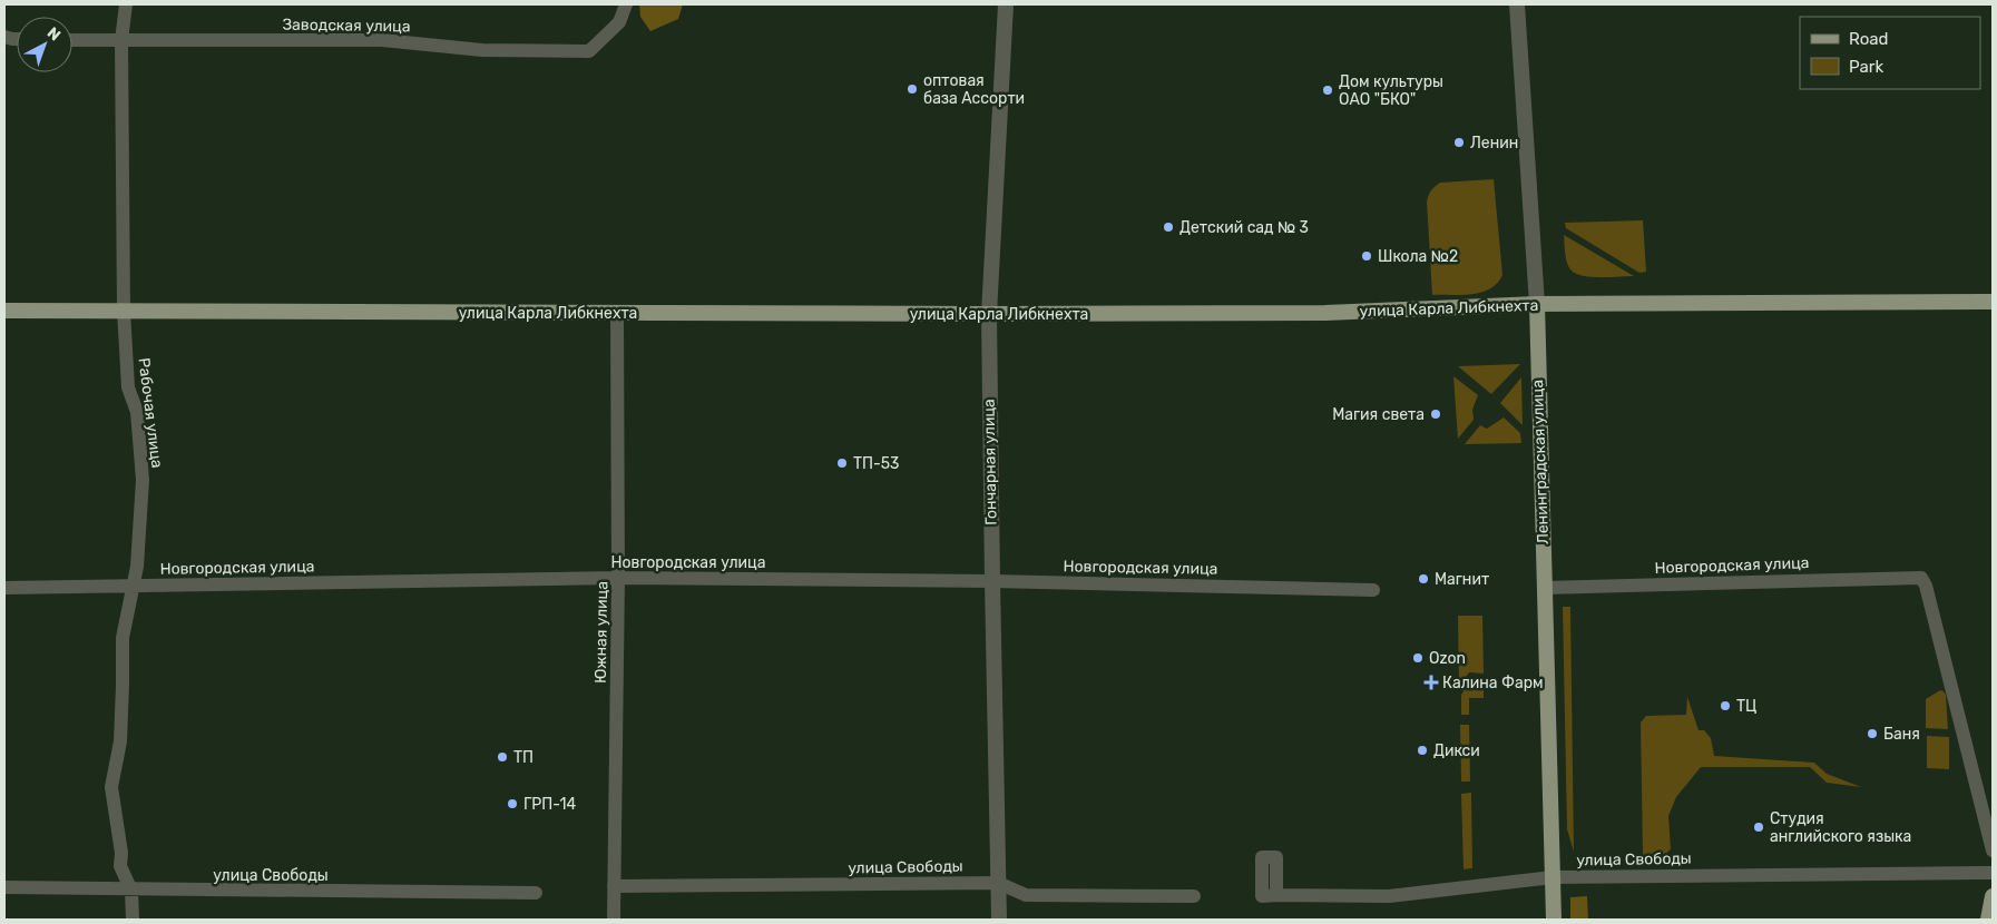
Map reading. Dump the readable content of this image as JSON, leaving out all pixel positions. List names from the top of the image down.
{
  "streets": {
    "main road": ["улица Карла Либкнехта", "Ленинградская улица"],
    "street": [
      "Заводская улица",
      "Рабочая улица",
      "Гончарная улица",
      "Новгородская улица",
      "Южная улица",
      "улица Свободы"
    ]
  },
  "crossings": [
    ["Заводская улица", "Рабочая улица"],
    ["улица Карла Либкнехта", "Рабочая улица"],
    ["улица Карла Либкнехта", "Гончарная улица"],
    ["улица Карла Либкнехта", "Ленинградская улица"],
    ["улица Карла Либкнехта", "Южная улица"],
    ["Рабочая улица", "Новгородская улица"],
    ["Рабочая улица", "улица Свободы"],
    ["Гончарная улица", "Новгородская улица"],
    ["Гончарная улица", "улица Свободы"],
    ["Ленинградская улица", "Новгородская улица"],
    ["Ленинградская улица", "улица Свободы"],
    ["Новгородская улица", "Южная улица"],
    ["Южная улица", "улица Свободы"]
  ],
  "places": {
    "other": [
      "оптовая база Ассорти",
      "Дом культуры ОАО \"БКО\"",
      "Ленин",
      "Детский сад № 3",
      "Школа №2",
      "Магия света",
      "ТП-53",
      "Магнит",
      "Ozon",
      "ТЦ",
      "Баня",
      "Дикси",
      "ТП",
      "ГРП-14",
      "Студия английского языка"
    ],
    "health": ["Калина Фарм"]
  },
  "legend": ["Road", "Park"],
  "north": "top right"
}
